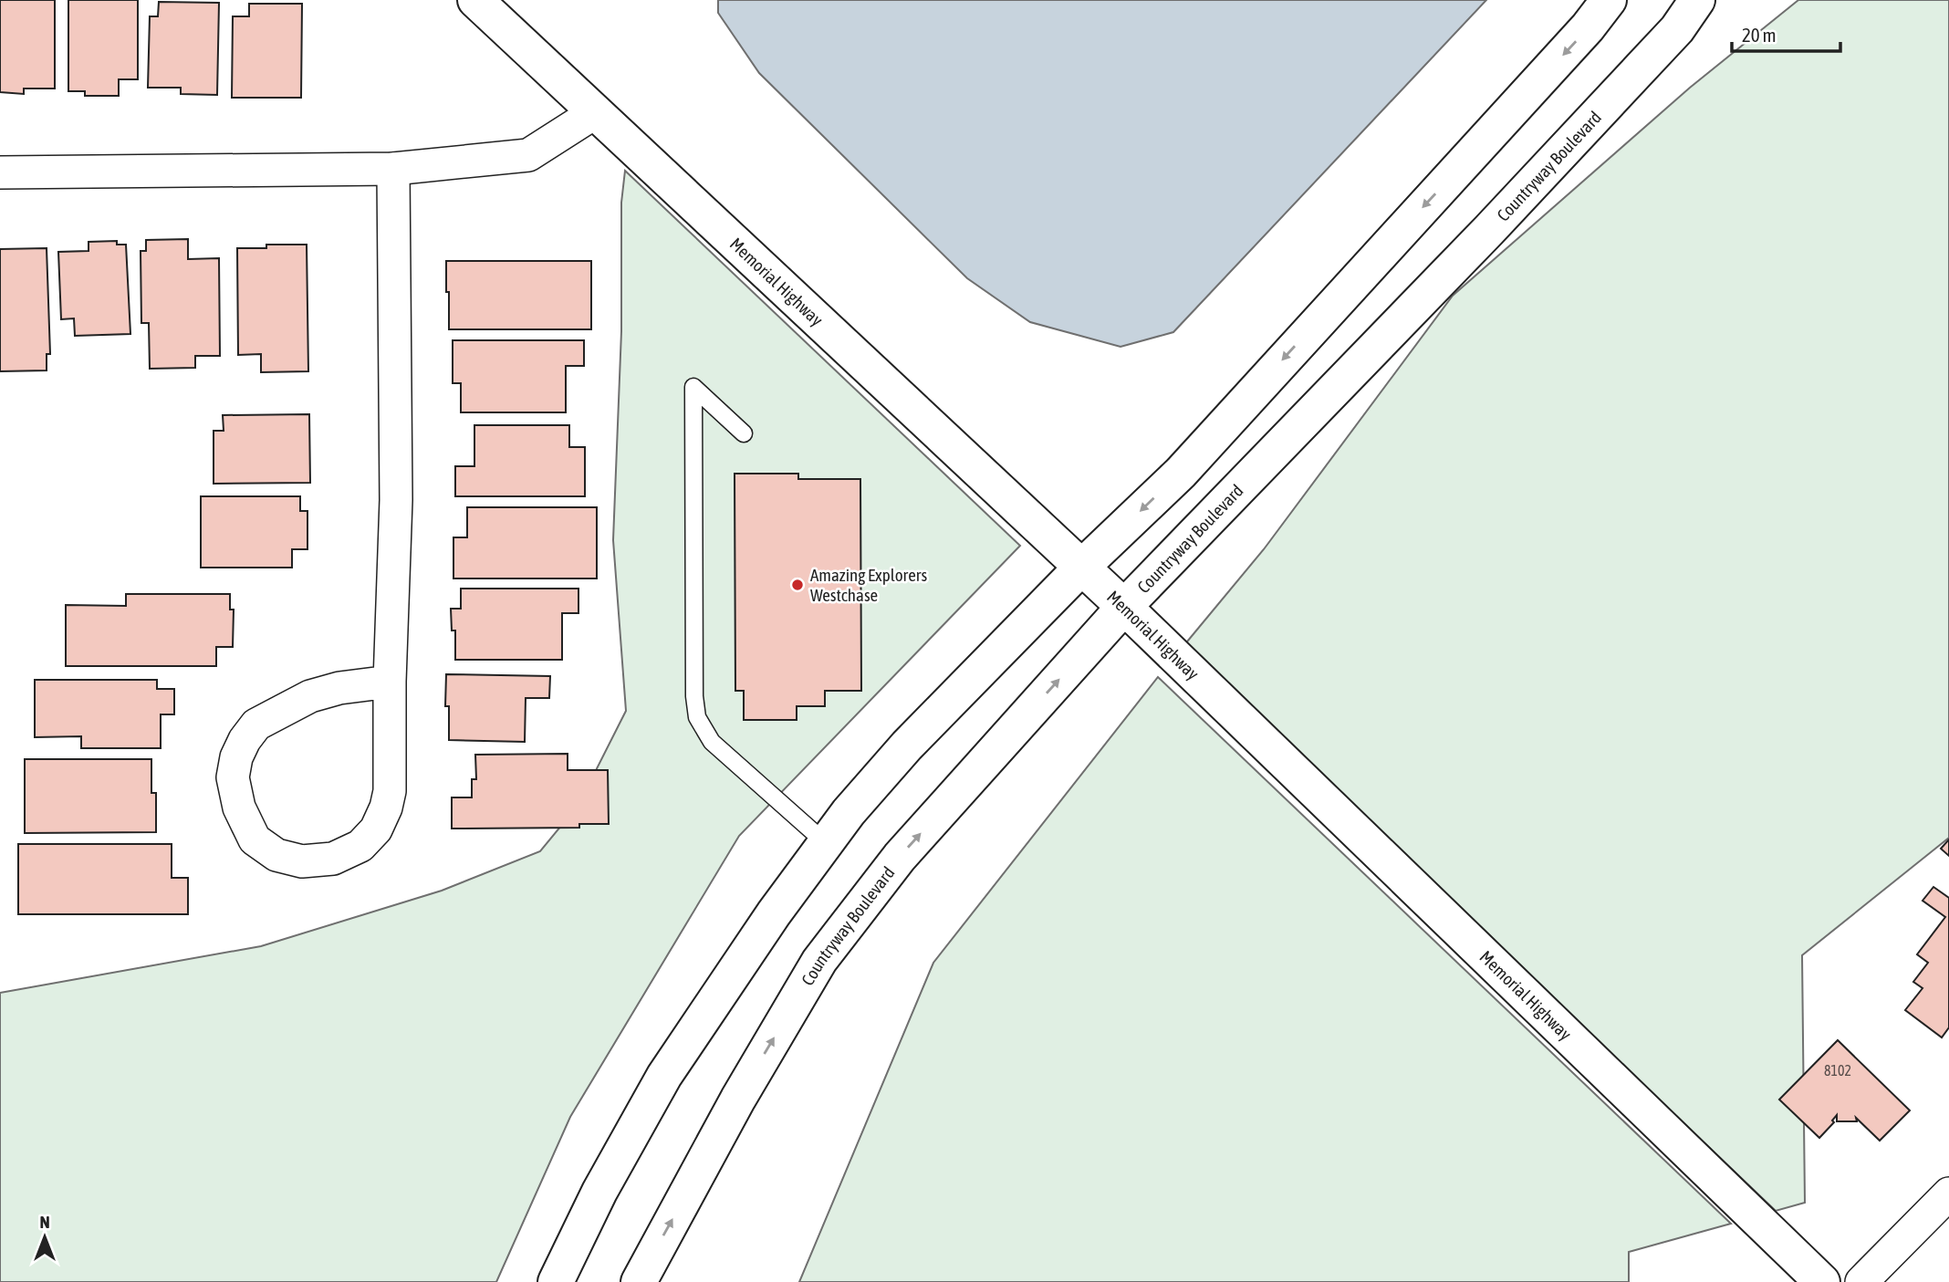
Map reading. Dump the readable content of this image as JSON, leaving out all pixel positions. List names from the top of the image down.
{
  "streets": {
    "street": ["Countryway Boulevard", "Memorial Highway"]
  },
  "crossings": [
    ["Countryway Boulevard", "Memorial Highway"]
  ],
  "places": ["Amazing Explorers Westchase"],
  "house_numbers": ["8102"],
  "scale_bar": "20 m",
  "north": "top"
}
